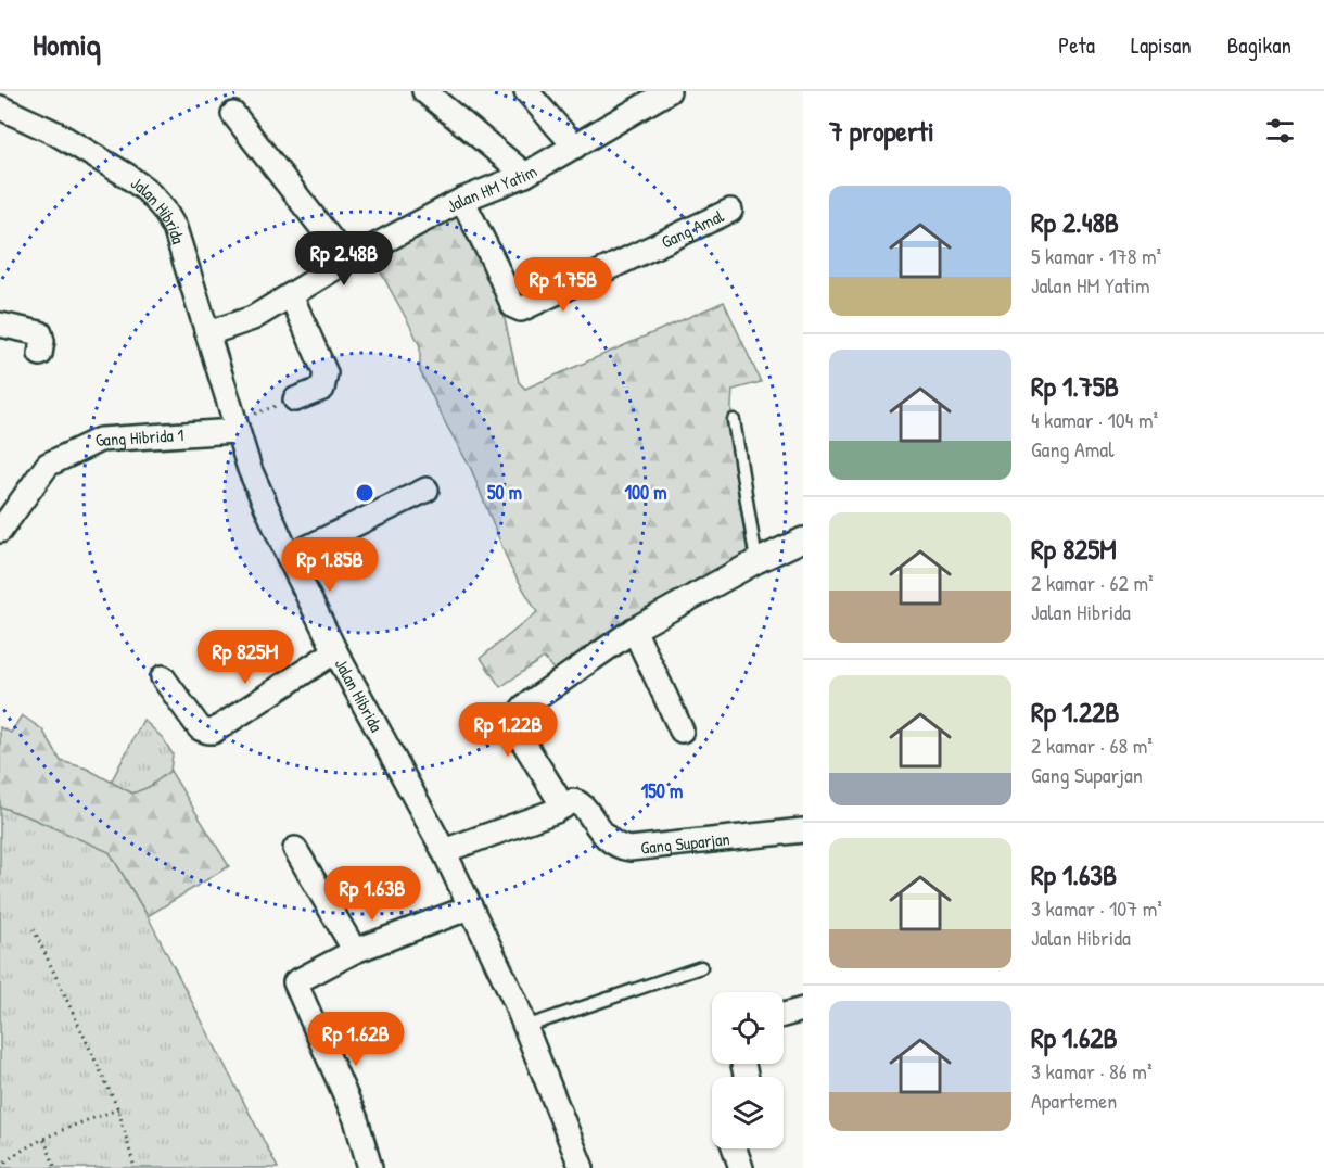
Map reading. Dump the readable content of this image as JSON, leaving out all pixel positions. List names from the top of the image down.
{
  "streets": {
    "street": [
      "Jalan HM Yatim",
      "Jalan Hibrida",
      "Gang Amal",
      "Gang Hibrida 1",
      "Gang Suparjan"
    ]
  },
  "crossings": [
    ["Jalan HM Yatim", "Jalan Hibrida"],
    ["Jalan HM Yatim", "Gang Amal"],
    ["Jalan Hibrida", "Gang Hibrida 1"]
  ],
  "page": {
    "header": "Homiq",
    "nav": ["Peta", "Lapisan", "Bagikan"],
    "heading": "7 properti",
    "list": [
      {
        "name": "Rp 2.48B",
        "note": "5 kamar · 178 m² · Jalan HM Yatim"
      },
      {
        "name": "Rp 1.75B",
        "note": "4 kamar · 104 m² · Gang Amal"
      },
      {
        "name": "Rp 825M",
        "note": "2 kamar · 62 m² · Jalan Hibrida"
      },
      {
        "name": "Rp 1.22B",
        "note": "2 kamar · 68 m² · Gang Suparjan"
      },
      {
        "name": "Rp 1.63B",
        "note": "3 kamar · 107 m² · Jalan Hibrida"
      },
      {
        "name": "Rp 1.62B",
        "note": "3 kamar · 86 m² · Apartemen"
      }
    ],
    "price": [
      "Rp 2.48B",
      "Rp 1.75B",
      "Rp 1.85B",
      "Rp 825M",
      "Rp 1.22B",
      "Rp 1.63B",
      "Rp 1.62B"
    ]
  },
  "rings": ["50 m", "100 m", "150 m"]
}
